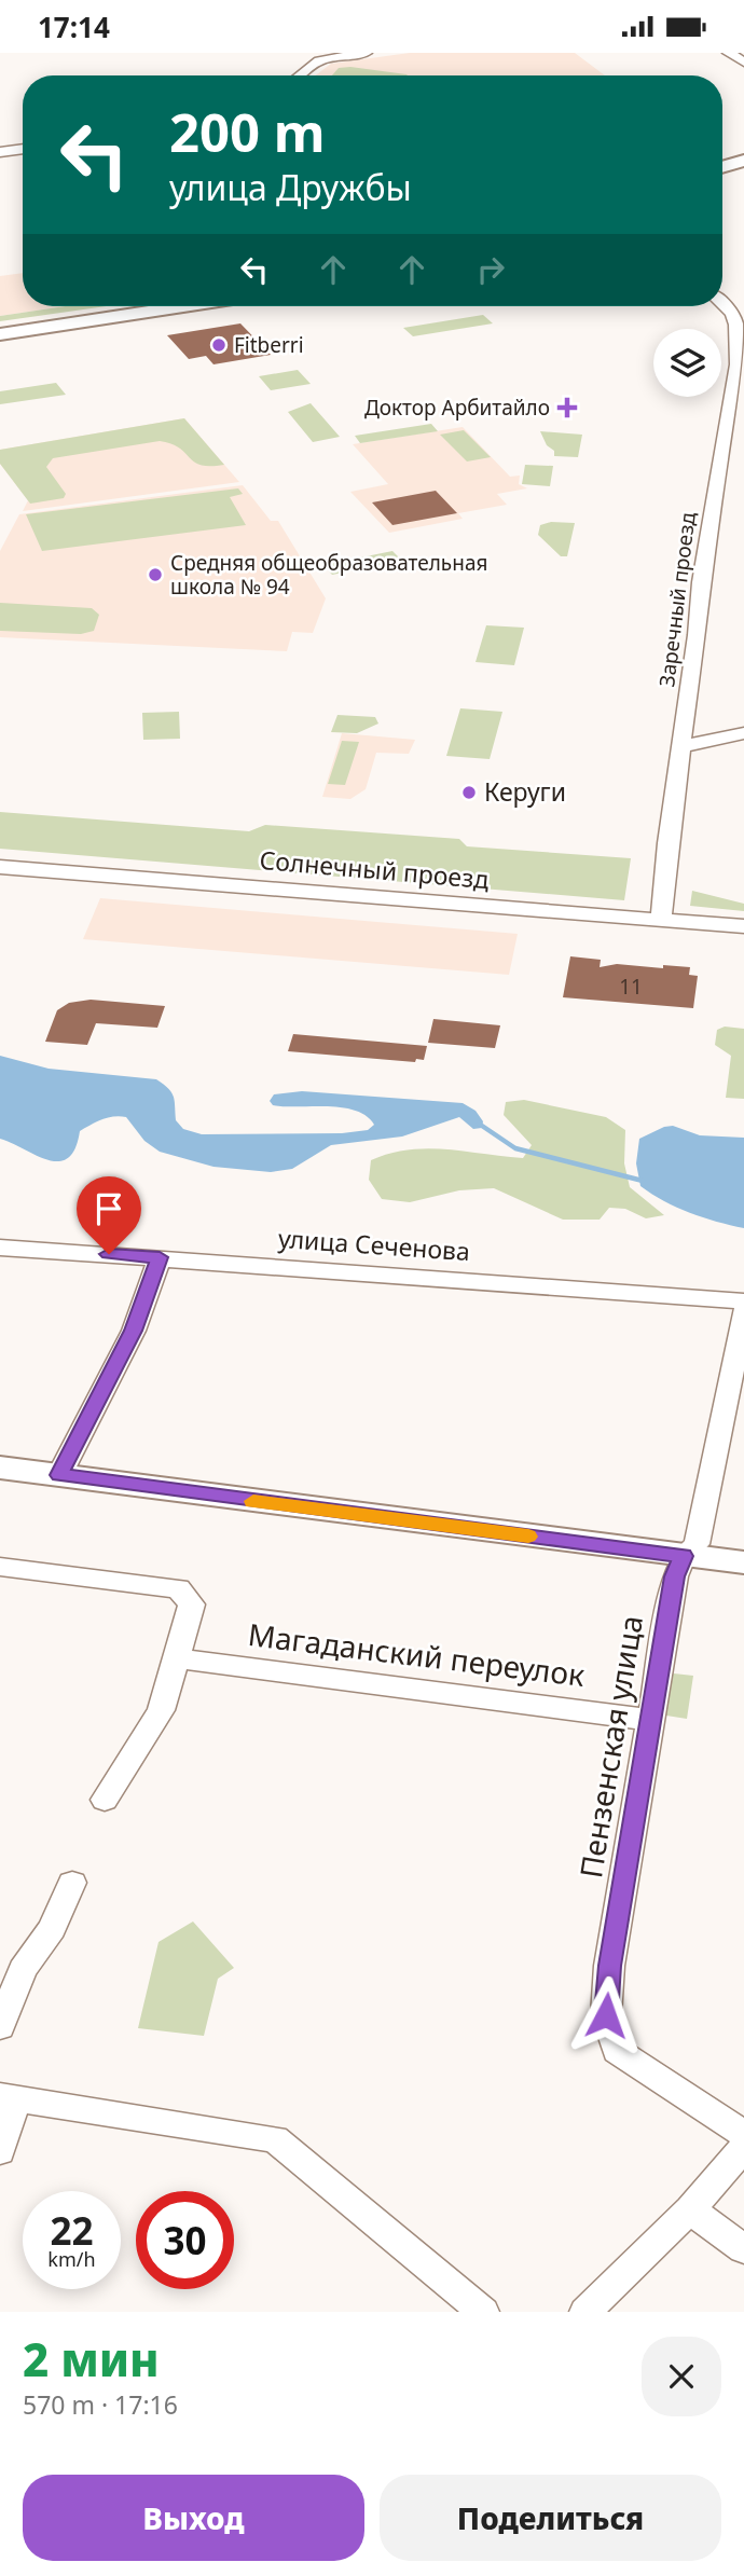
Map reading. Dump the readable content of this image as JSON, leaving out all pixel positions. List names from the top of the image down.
{
  "streets": {
    "street": [
      "Заречный проезд",
      "Солнечный проезд",
      "улица Сеченова",
      "Магаданский переулок",
      "Пензенская улица"
    ]
  },
  "crossings": [
    ["Заречный проезд", "Солнечный проезд"],
    ["Магаданский переулок", "Пензенская улица"]
  ],
  "places": {
    "other": ["Fitberri", "Средняя общеобразовательная школа № 94", "Керуги"],
    "health": ["Доктор Арбитайло"]
  },
  "house_numbers": ["11"],
  "page": {
    "status": "17:14",
    "turn": ["200 m", "улица Дружбы"],
    "speed": "22 km/h",
    "limit": "30",
    "heading": ["2 мин", "570 m · 17:16"],
    "buttons": ["Выход", "Поделиться"]
  }
}
